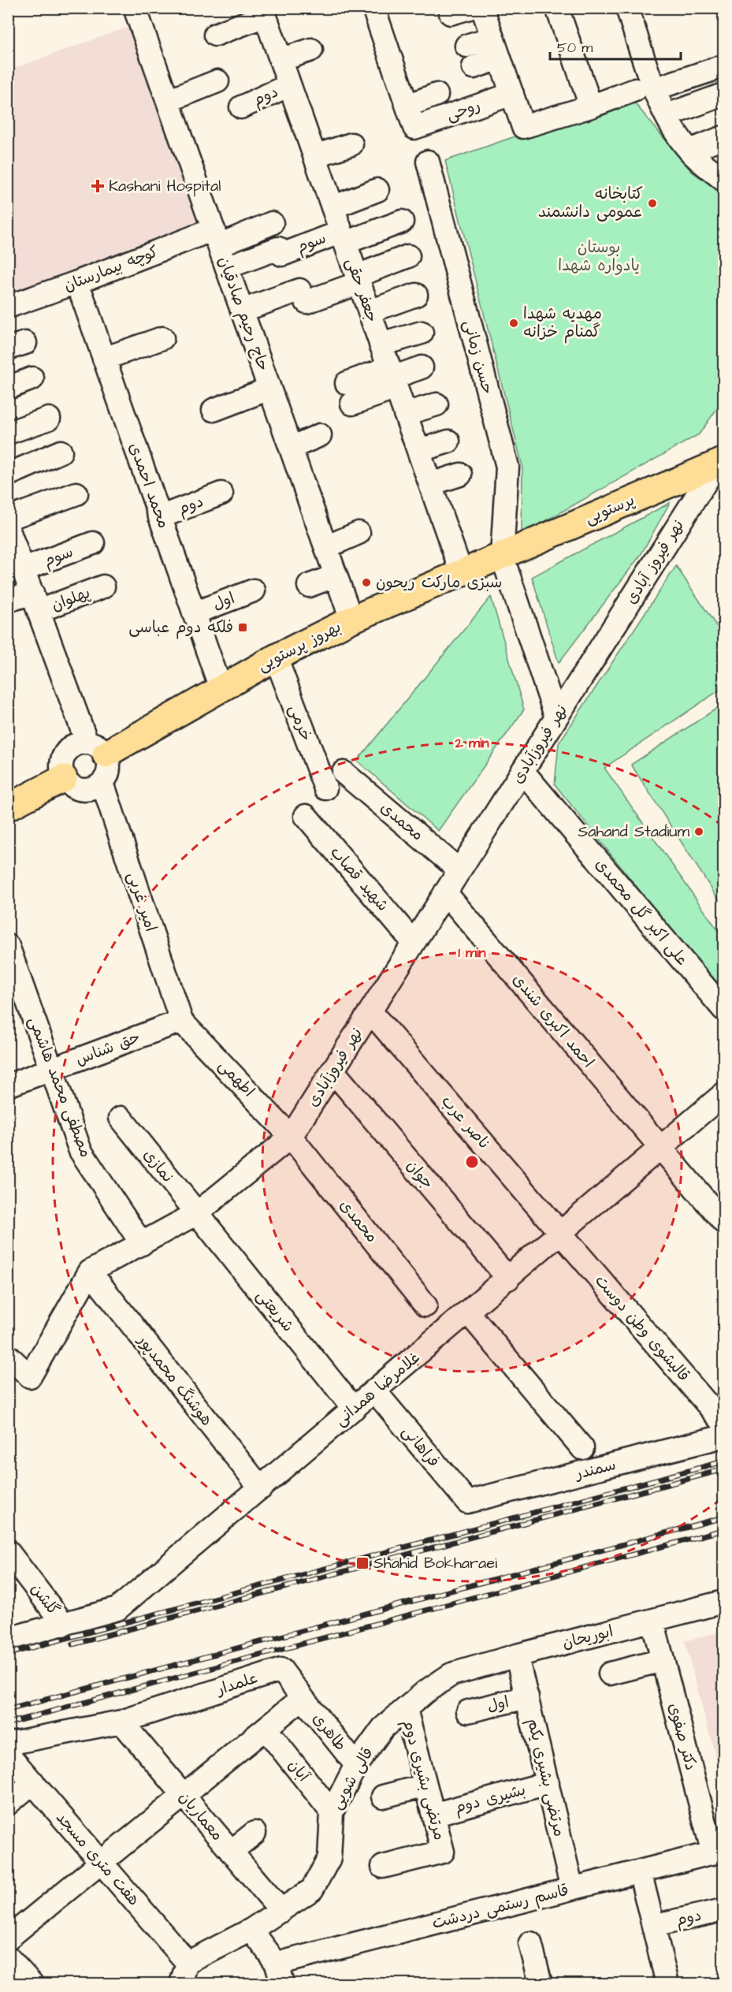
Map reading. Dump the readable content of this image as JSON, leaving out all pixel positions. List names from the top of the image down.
{
  "streets": {
    "main road": ["پرستویی", "بهروز پرستویی"],
    "street": [
      "دوم",
      "روحی",
      "سوم",
      "کوچه بیمارستان",
      "جعفر حقی",
      "حاج رحیم صادقیان",
      "حسن زمانی",
      "محمد احمدی",
      "نهر فیروز آبادی",
      "پهلوان",
      "اول",
      "خرمی",
      "نهر فیروزآبادی",
      "محمدی",
      "شهید قصاب",
      "امیر غربی",
      "علی اکبر گل محمدی",
      "احمد اکبری شندی",
      "حق شناس",
      "اطهمی",
      "مصطفی محمد هاشمی",
      "ناصر عرب",
      "نمازی",
      "جوان",
      "شریعتی",
      "قالیشوی وطن دوست",
      "هوشنگ محمدپور",
      "غلامرضا همدانی",
      "فراهانی",
      "سمندر",
      "گلشن",
      "ابوریحان",
      "علمدار",
      "طاهری",
      "دکتر صفوی",
      "آبان",
      "مرتضی بشیری یکم",
      "قالی شویی",
      "مرتضی بشیری دوم",
      "بشیری دوم",
      "معماریان",
      "هفت متری مسجد",
      "قاسم رستمی دردشت"
    ]
  },
  "crossings": [
    ["دوم", "جعفر حقی"],
    ["دوم", "محمد احمدی"],
    ["سوم", "جعفر حقی"],
    ["سوم", "حاج رحیم صادقیان"],
    ["کوچه بیمارستان", "حاج رحیم صادقیان"],
    ["کوچه بیمارستان", "محمد احمدی"],
    ["جعفر حقی", "بهروز پرستویی"],
    ["حاج رحیم صادقیان", "بهروز پرستویی"],
    ["حسن زمانی", "پرستویی"],
    ["حسن زمانی", "بهروز پرستویی"],
    ["محمد احمدی", "اول"],
    ["محمد احمدی", "بهروز پرستویی"],
    ["پرستویی", "نهر فیروز آبادی"],
    ["پرستویی", "بهروز پرستویی"],
    ["نهر فیروز آبادی", "نهر فیروزآبادی"],
    ["اول", "مرتضی بشیری یکم"],
    ["بهروز پرستویی", "خرمی"],
    ["بهروز پرستویی", "امیر غربی"],
    ["نهر فیروزآبادی", "محمدی"],
    ["نهر فیروزآبادی", "شهید قصاب"],
    ["نهر فیروزآبادی", "علی اکبر گل محمدی"],
    ["نهر فیروزآبادی", "احمد اکبری شندی"],
    ["نهر فیروزآبادی", "اطهمی"],
    ["نهر فیروزآبادی", "مصطفی محمد هاشمی"],
    ["نهر فیروزآبادی", "ناصر عرب"],
    ["نهر فیروزآبادی", "نمازی"],
    ["نهر فیروزآبادی", "جوان"],
    ["نهر فیروزآبادی", "شریعتی"],
    ["نهر فیروزآبادی", "هوشنگ محمدپور"],
    ["محمدی", "اطهمی"],
    ["امیر غربی", "حق شناس"],
    ["امیر غربی", "اطهمی"],
    ["احمد اکبری شندی", "غلامرضا همدانی"],
    ["حق شناس", "اطهمی"],
    ["حق شناس", "مصطفی محمد هاشمی"],
    ["ناصر عرب", "قالیشوی وطن دوست"],
    ["ناصر عرب", "غلامرضا همدانی"],
    ["نمازی", "شریعتی"],
    ["جوان", "غلامرضا همدانی"],
    ["شریعتی", "غلامرضا همدانی"],
    ["قالیشوی وطن دوست", "غلامرضا همدانی"],
    ["هوشنگ محمدپور", "غلامرضا همدانی"],
    ["غلامرضا همدانی", "فراهانی"],
    ["غلامرضا همدانی", "گلشن"],
    ["فراهانی", "سمندر"],
    ["ابوریحان", "دکتر صفوی"],
    ["ابوریحان", "قالی شویی"],
    ["علمدار", "طاهری"],
    ["علمدار", "معماریان"],
    ["طاهری", "قالی شویی"],
    ["دکتر صفوی", "قاسم رستمی دردشت"],
    ["آبان", "قالی شویی"],
    ["مرتضی بشیری یکم", "بشیری دوم"],
    ["مرتضی بشیری یکم", "قاسم رستمی دردشت"],
    ["قالی شویی", "مرتضی بشیری دوم"],
    ["قالی شویی", "معماریان"],
    ["قالی شویی", "هفت متری مسجد"],
    ["مرتضی بشیری دوم", "بشیری دوم"]
  ],
  "parks": ["بوستان یادواره شهدا"],
  "places": {
    "health": ["Kashani Hospital"],
    "other": [
      "کتابخانه عمومی دانشمند",
      "مهدیه شهدا گمنام خزانه",
      "سبزی مارکت ریحون",
      "Sahand Stadium"
    ],
    "transit": ["فلکه دوم عباسی", "Shahid Bokharaei"]
  },
  "scale_bar": "50 m",
  "rings": ["2 min", "1 min"]
}
